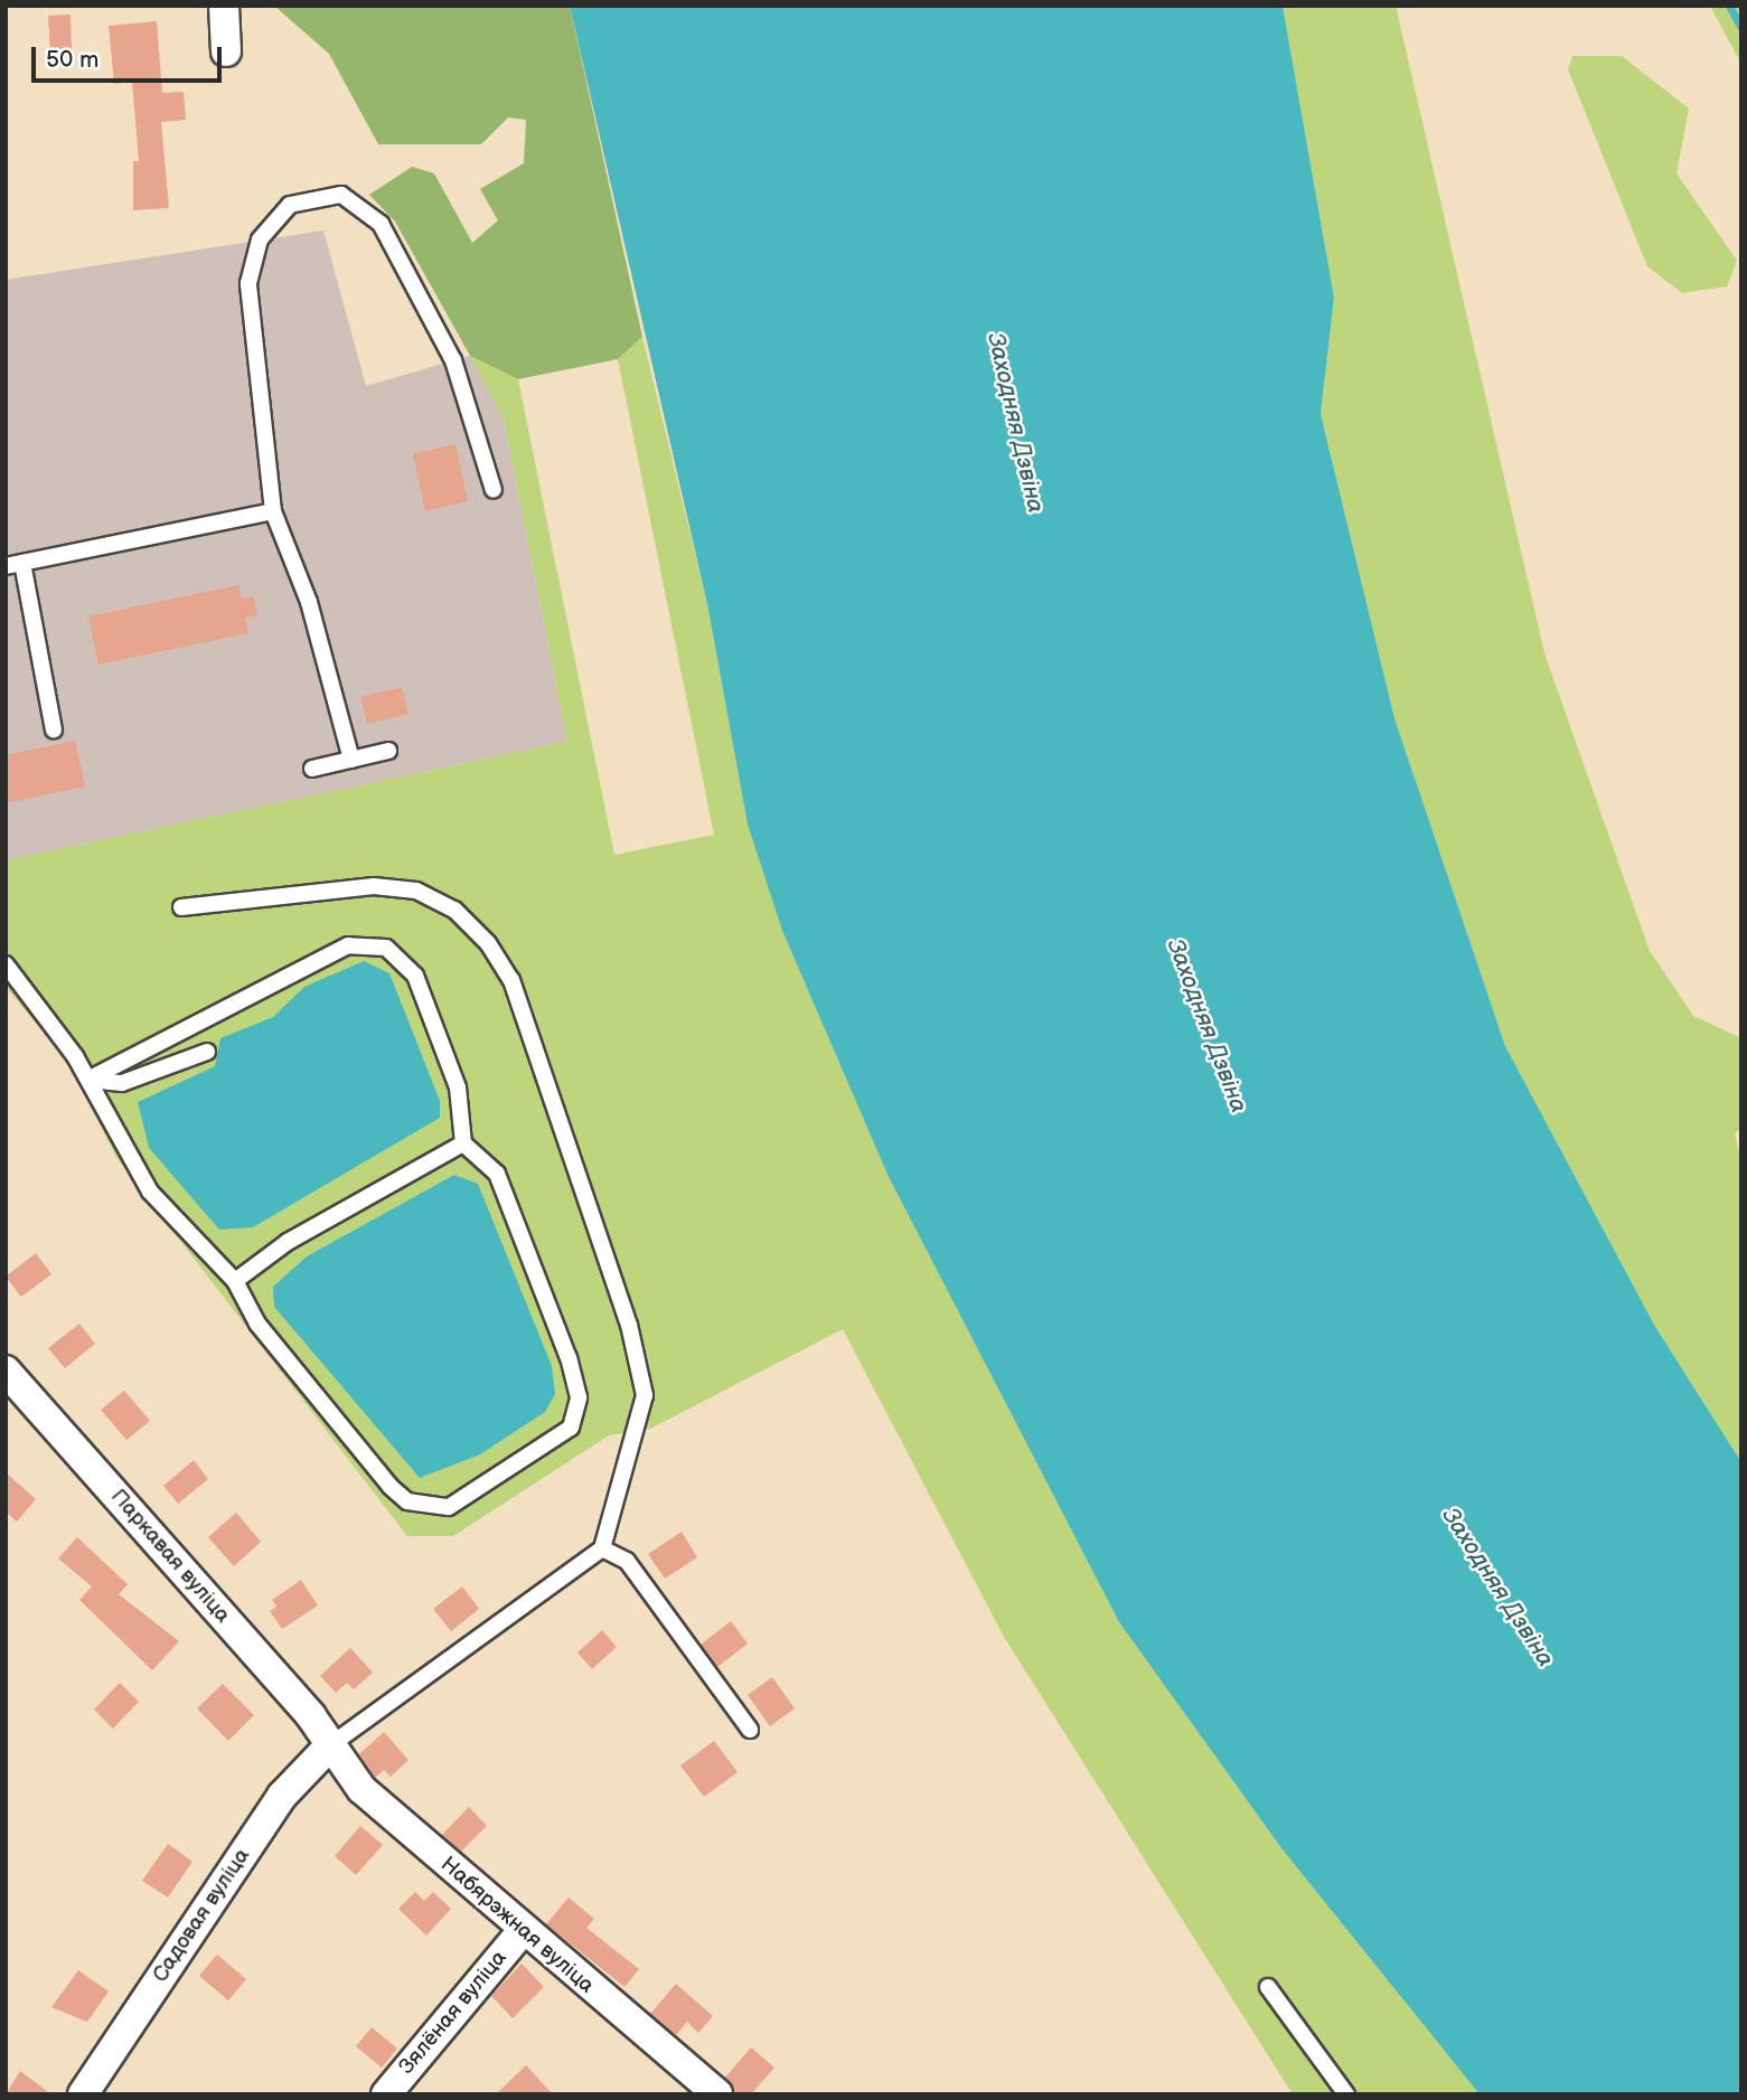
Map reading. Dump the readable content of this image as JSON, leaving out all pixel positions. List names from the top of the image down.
{
  "streets": {
    "street": [
      "Паркавая вуліца",
      "Садовая вуліца",
      "Набярэжная вуліца",
      "Зялёная вуліца"
    ]
  },
  "crossings": [
    ["Паркавая вуліца", "Садовая вуліца"],
    ["Паркавая вуліца", "Набярэжная вуліца"],
    ["Садовая вуліца", "Набярэжная вуліца"],
    ["Набярэжная вуліца", "Зялёная вуліца"]
  ],
  "water": ["Заходняя Дзвіна"],
  "scale_bar": "50 m"
}
